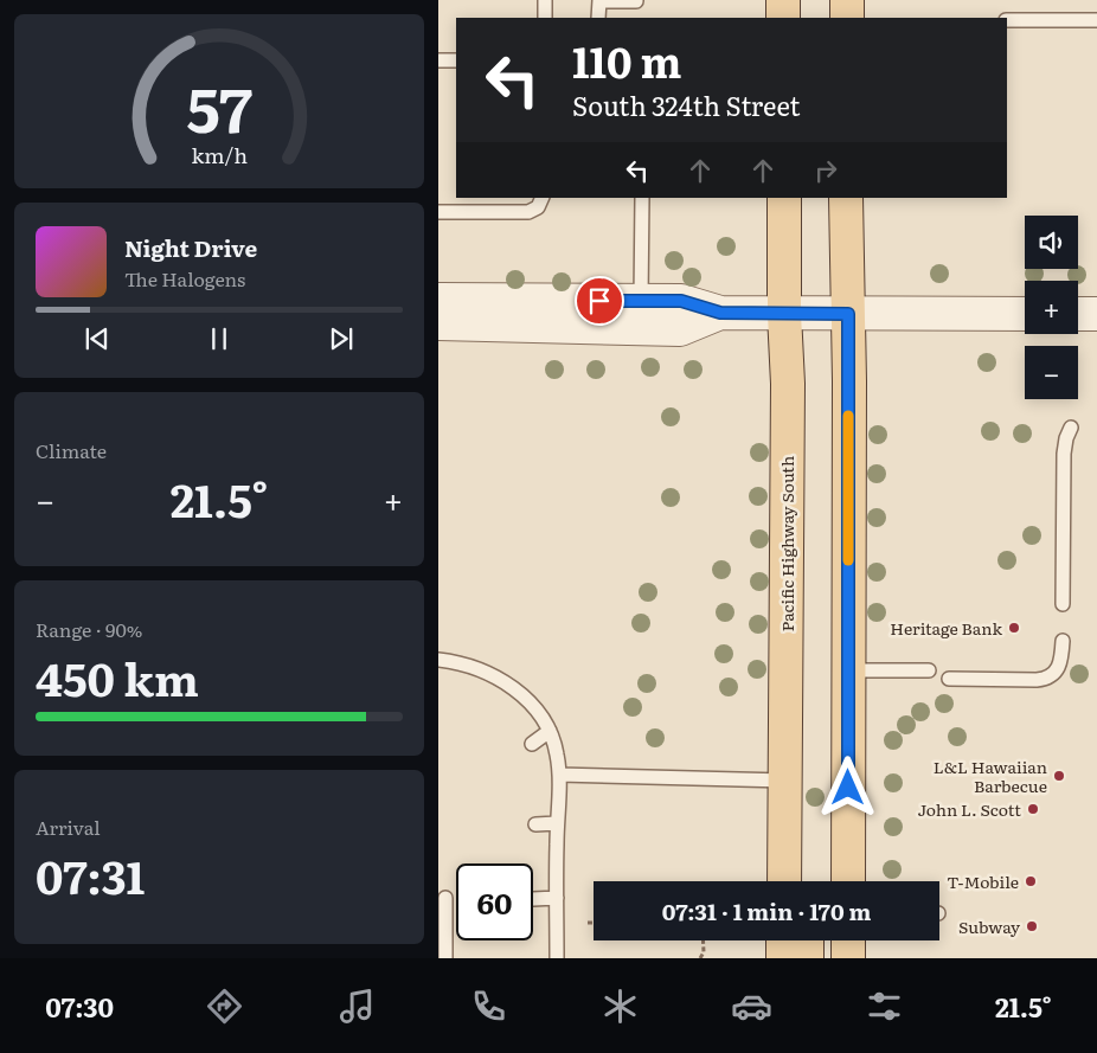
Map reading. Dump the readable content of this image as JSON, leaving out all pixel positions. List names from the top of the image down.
{
  "streets": {
    "main road": ["Pacific Highway South"]
  },
  "places": [
    "Heritage Bank",
    "L&L Hawaiian Barbecue",
    "John L. Scott",
    "T-Mobile",
    "Subway"
  ],
  "page": {
    "turn": ["110 m", "South 324th Street"],
    "map_buttons": ["+", "−"],
    "song": ["Night Drive", "The Halogens"],
    "tile": [
      "Climate",
      ["Range · 90%", "450 km"],
      ["Arrival", "07:31"]
    ],
    "heat": ["−", "21.5°", "+"],
    "limit": "60",
    "trip": "07:31 · 1 min · 170 m",
    "tabs": ["07:30", "21.5°"],
    "gauge": ["57", "km/h"]
  }
}
